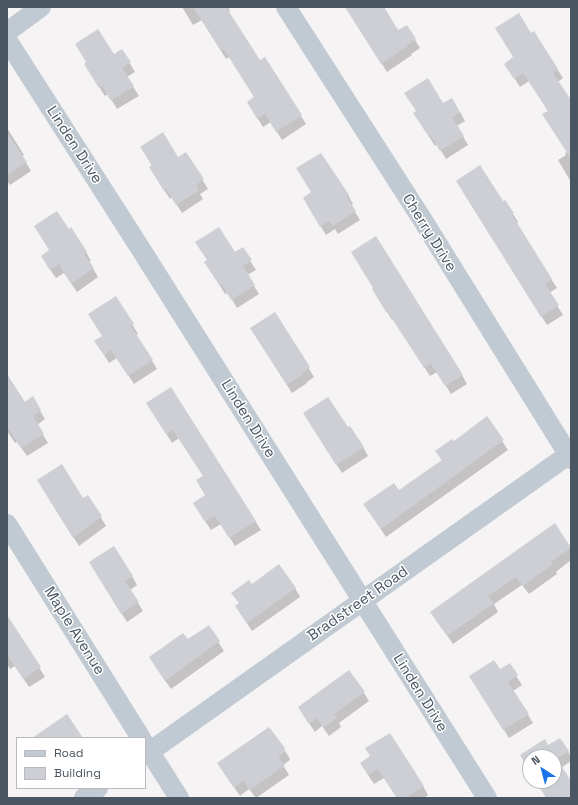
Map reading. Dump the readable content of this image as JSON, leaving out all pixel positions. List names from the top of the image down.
{
  "streets": {
    "street": [
      "Linden Drive",
      "Cherry Drive",
      "Bradstreet Road",
      "Maple Avenue"
    ]
  },
  "crossings": [
    ["Linden Drive", "Bradstreet Road"],
    ["Cherry Drive", "Bradstreet Road"]
  ],
  "legend": ["Road", "Building"],
  "north": "top left"
}
